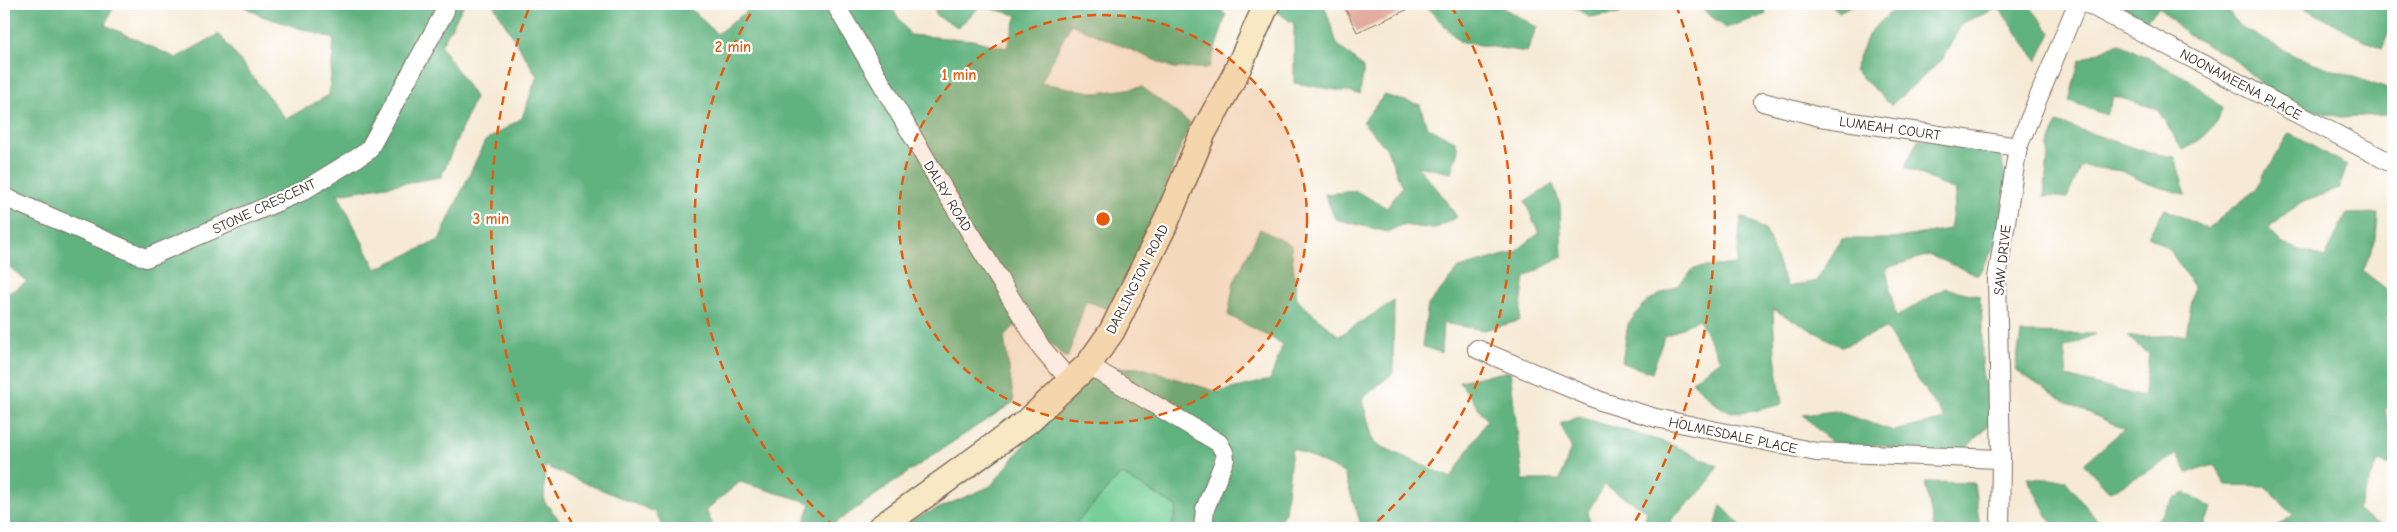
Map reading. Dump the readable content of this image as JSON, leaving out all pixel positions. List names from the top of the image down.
{
  "streets": {
    "street": [
      "NOONAMEENA PLACE",
      "LUMEAH COURT",
      "DALRY ROAD",
      "STONE CRESCENT",
      "SAW DRIVE",
      "DARLINGTON ROAD",
      "HOLMESDALE PLACE"
    ]
  },
  "crossings": [
    ["LUMEAH COURT", "SAW DRIVE"],
    ["DALRY ROAD", "DARLINGTON ROAD"],
    ["SAW DRIVE", "HOLMESDALE PLACE"]
  ],
  "rings": ["2 min", "1 min", "3 min"]
}
